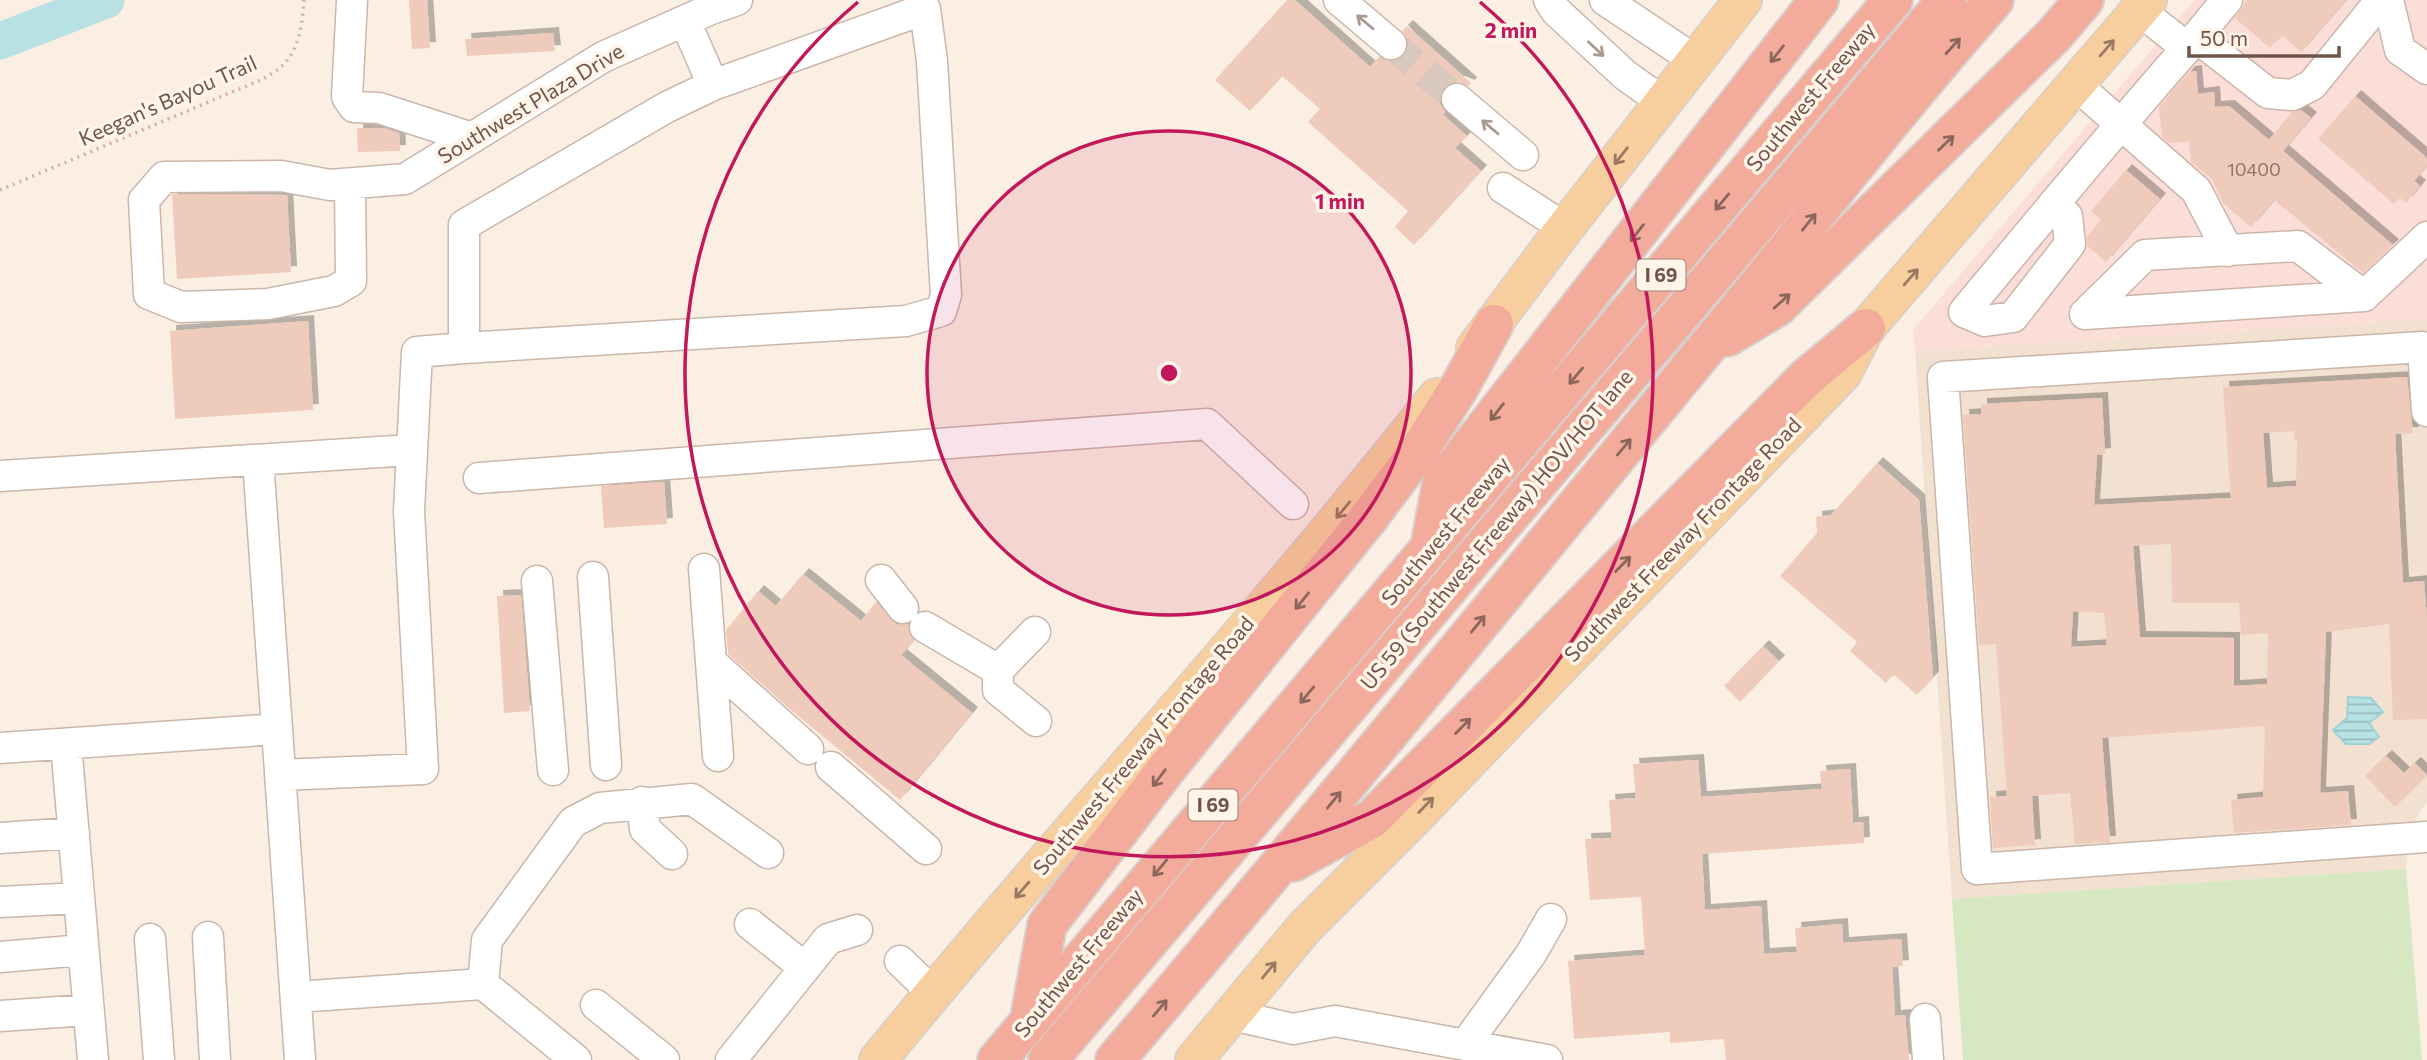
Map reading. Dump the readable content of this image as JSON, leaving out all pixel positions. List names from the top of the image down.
{
  "streets": {
    "highway": ["Southwest Freeway", "I 69", "US 59 (Southwest Freeway) HOV/HOT lane"],
    "main road": ["Southwest Freeway Frontage Road"],
    "street": ["Southwest Plaza Drive"],
    "path": ["Keegan's Bayou Trail"]
  },
  "house_numbers": ["10400"],
  "scale_bar": "50 m",
  "rings": ["2 min", "1 min"]
}
